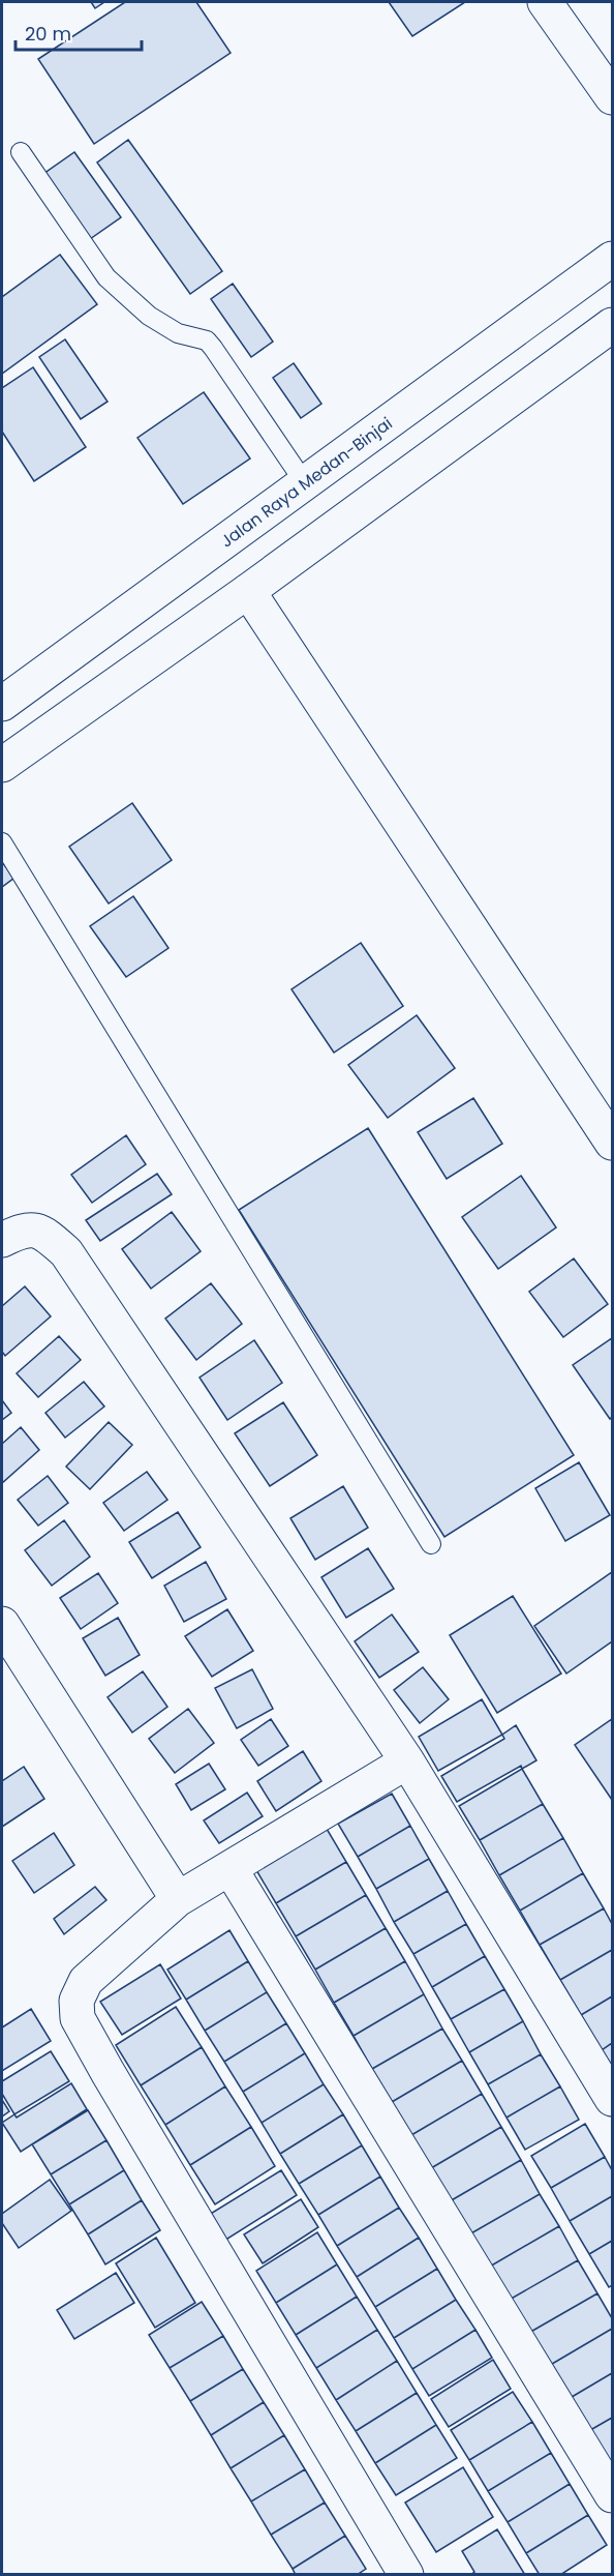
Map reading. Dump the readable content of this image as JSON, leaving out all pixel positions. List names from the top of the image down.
{
  "streets": {
    "main road": ["Jalan Raya Medan-Binjai"]
  },
  "scale_bar": "20 m"
}
